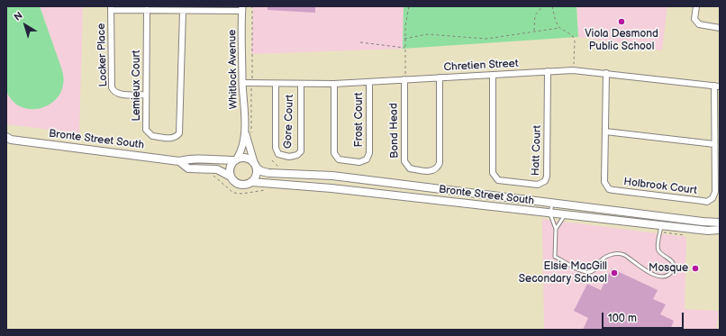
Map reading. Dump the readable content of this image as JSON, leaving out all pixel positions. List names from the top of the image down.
{
  "streets": {
    "main road": ["Bronte Street South"],
    "street": [
      "Locker Place",
      "Chretien Street",
      "Whitlock Avenue",
      "Lemieux Court",
      "Frost Court",
      "Gore Court",
      "Bond Head",
      "Hatt Court",
      "Holbrook Court"
    ]
  },
  "crossings": [
    ["Locker Place", "Lemieux Court"],
    ["Chretien Street", "Whitlock Avenue"],
    ["Chretien Street", "Frost Court"],
    ["Chretien Street", "Gore Court"],
    ["Chretien Street", "Bond Head"],
    ["Chretien Street", "Hatt Court"],
    ["Chretien Street", "Holbrook Court"],
    ["Whitlock Avenue", "Bronte Street South"]
  ],
  "places": ["Viola Desmond Public School", "Mosque", "Elsie MacGill Secondary School"],
  "scale_bar": "100 m",
  "north": "top left"
}
